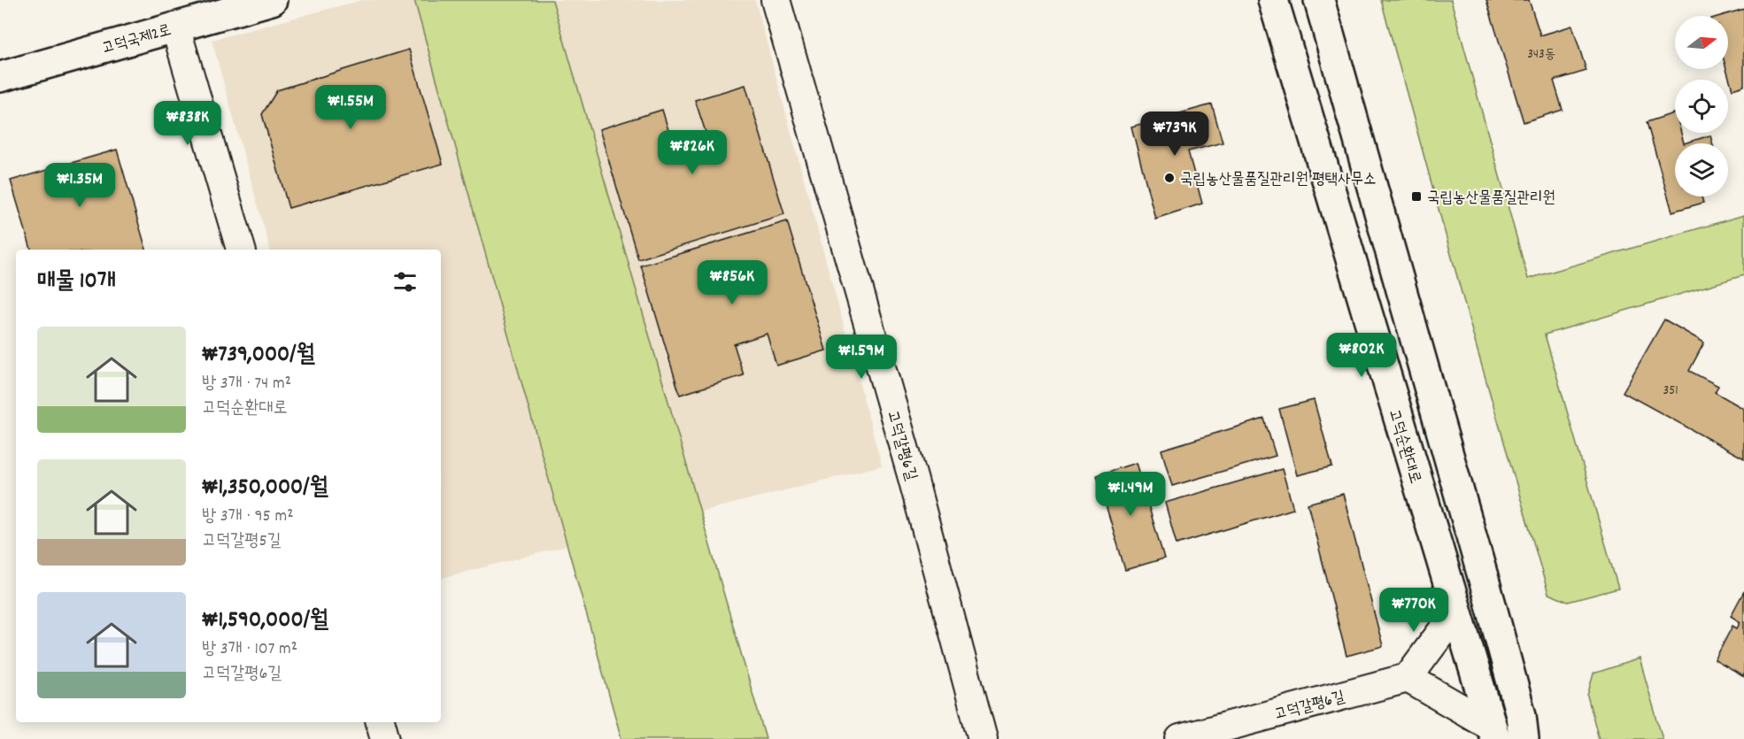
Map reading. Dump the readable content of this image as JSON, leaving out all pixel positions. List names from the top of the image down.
{
  "streets": {
    "street": ["고덕국제2로", "고덕갈평6길", "고덕순환대로"]
  },
  "places": {
    "other": ["국립농산물품질관리원 평택사무소"],
    "transit": ["국립농산물품질관리원"]
  },
  "house_numbers": ["343동", "351"],
  "north": "right",
  "page": {
    "price": [
      "₩1.55M",
      "₩838K",
      "₩739K",
      "₩826K",
      "₩1.35M",
      "₩856K",
      "₩802K",
      "₩1.59M",
      "₩1.49M",
      "₩770K"
    ],
    "heading": "매물 10개",
    "list": [
      {
        "name": "₩739,000/월",
        "note": "방 3개 · 74 m² · 고덕순환대로"
      },
      {
        "name": "₩1,350,000/월",
        "note": "방 3개 · 95 m² · 고덕갈평5길"
      },
      {
        "name": "₩1,590,000/월",
        "note": "방 3개 · 107 m² · 고덕갈평6길"
      }
    ]
  }
}
